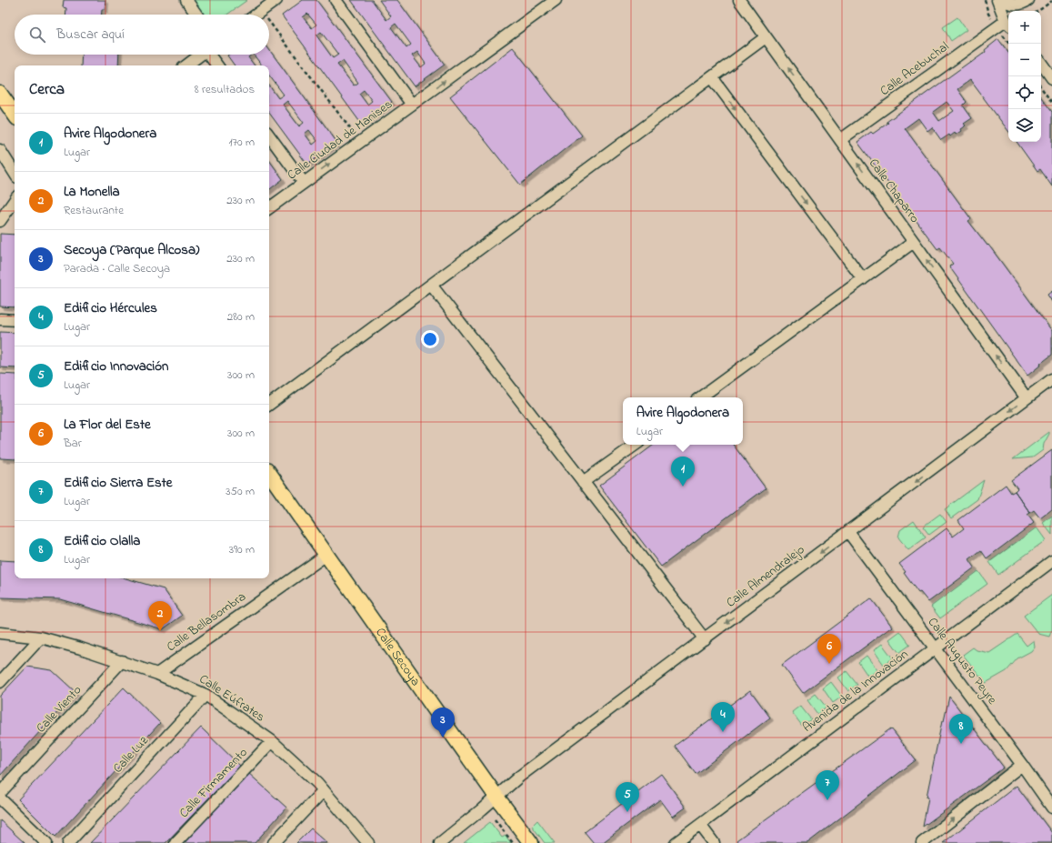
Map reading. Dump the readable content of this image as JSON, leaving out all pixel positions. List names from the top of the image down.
{
  "streets": {
    "main road": ["Calle Secoya"],
    "street": [
      "Calle Acebuchal",
      "Calle Ciudad de Manises",
      "Calle Chaparro",
      "Calle Almendralejo",
      "Calle Bellasombra",
      "Calle Augusto Peyre",
      "Avenida de la Innovación",
      "Calle Eúfrates",
      "Calle Viento",
      "Calle Luz",
      "Calle Firmamento"
    ]
  },
  "crossings": [
    ["Calle Acebuchal", "Calle Chaparro"],
    ["Calle Chaparro", "Calle Almendralejo"],
    ["Calle Almendralejo", "Calle Secoya"],
    ["Calle Almendralejo", "Calle Augusto Peyre"],
    ["Calle Bellasombra", "Calle Secoya"],
    ["Calle Bellasombra", "Calle Eúfrates"],
    ["Calle Augusto Peyre", "Avenida de la Innovación"],
    ["Calle Eúfrates", "Calle Viento"],
    ["Calle Eúfrates", "Calle Luz"],
    ["Calle Eúfrates", "Calle Firmamento"]
  ],
  "one_way": ["Calle Ciudad de Manises", "Calle Almendralejo"],
  "page": {
    "map_buttons": ["+", "−"],
    "search": "Buscar aquí",
    "heading": ["Cerca", "8 resultados"],
    "list": [
      {
        "mark": "1",
        "name": "Avire Algodonera",
        "note": "Lugar",
        "value": "170 m"
      },
      {
        "mark": "2",
        "name": "La Monella",
        "note": "Restaurante",
        "value": "230 m"
      },
      {
        "mark": "3",
        "name": "Secoya (Parque Alcosa)",
        "note": "Parada · Calle Secoya",
        "value": "230 m"
      },
      {
        "mark": "4",
        "name": "Edificio Hércules",
        "note": "Lugar",
        "value": "280 m"
      },
      {
        "mark": "5",
        "name": "Edificio Innovación",
        "note": "Lugar",
        "value": "300 m"
      },
      {
        "mark": "6",
        "name": "La Flor del Este",
        "note": "Bar",
        "value": "300 m"
      },
      {
        "mark": "7",
        "name": "Edificio Sierra Este",
        "note": "Lugar",
        "value": "350 m"
      },
      {
        "mark": "8",
        "name": "Edificio Olalla",
        "note": "Lugar",
        "value": "390 m"
      }
    ],
    "popup": ["Avire Algodonera", "Lugar"],
    "pins": [
      "1",
      "2",
      "6",
      "4",
      "3",
      "8",
      "7",
      "5"
    ]
  }
}
